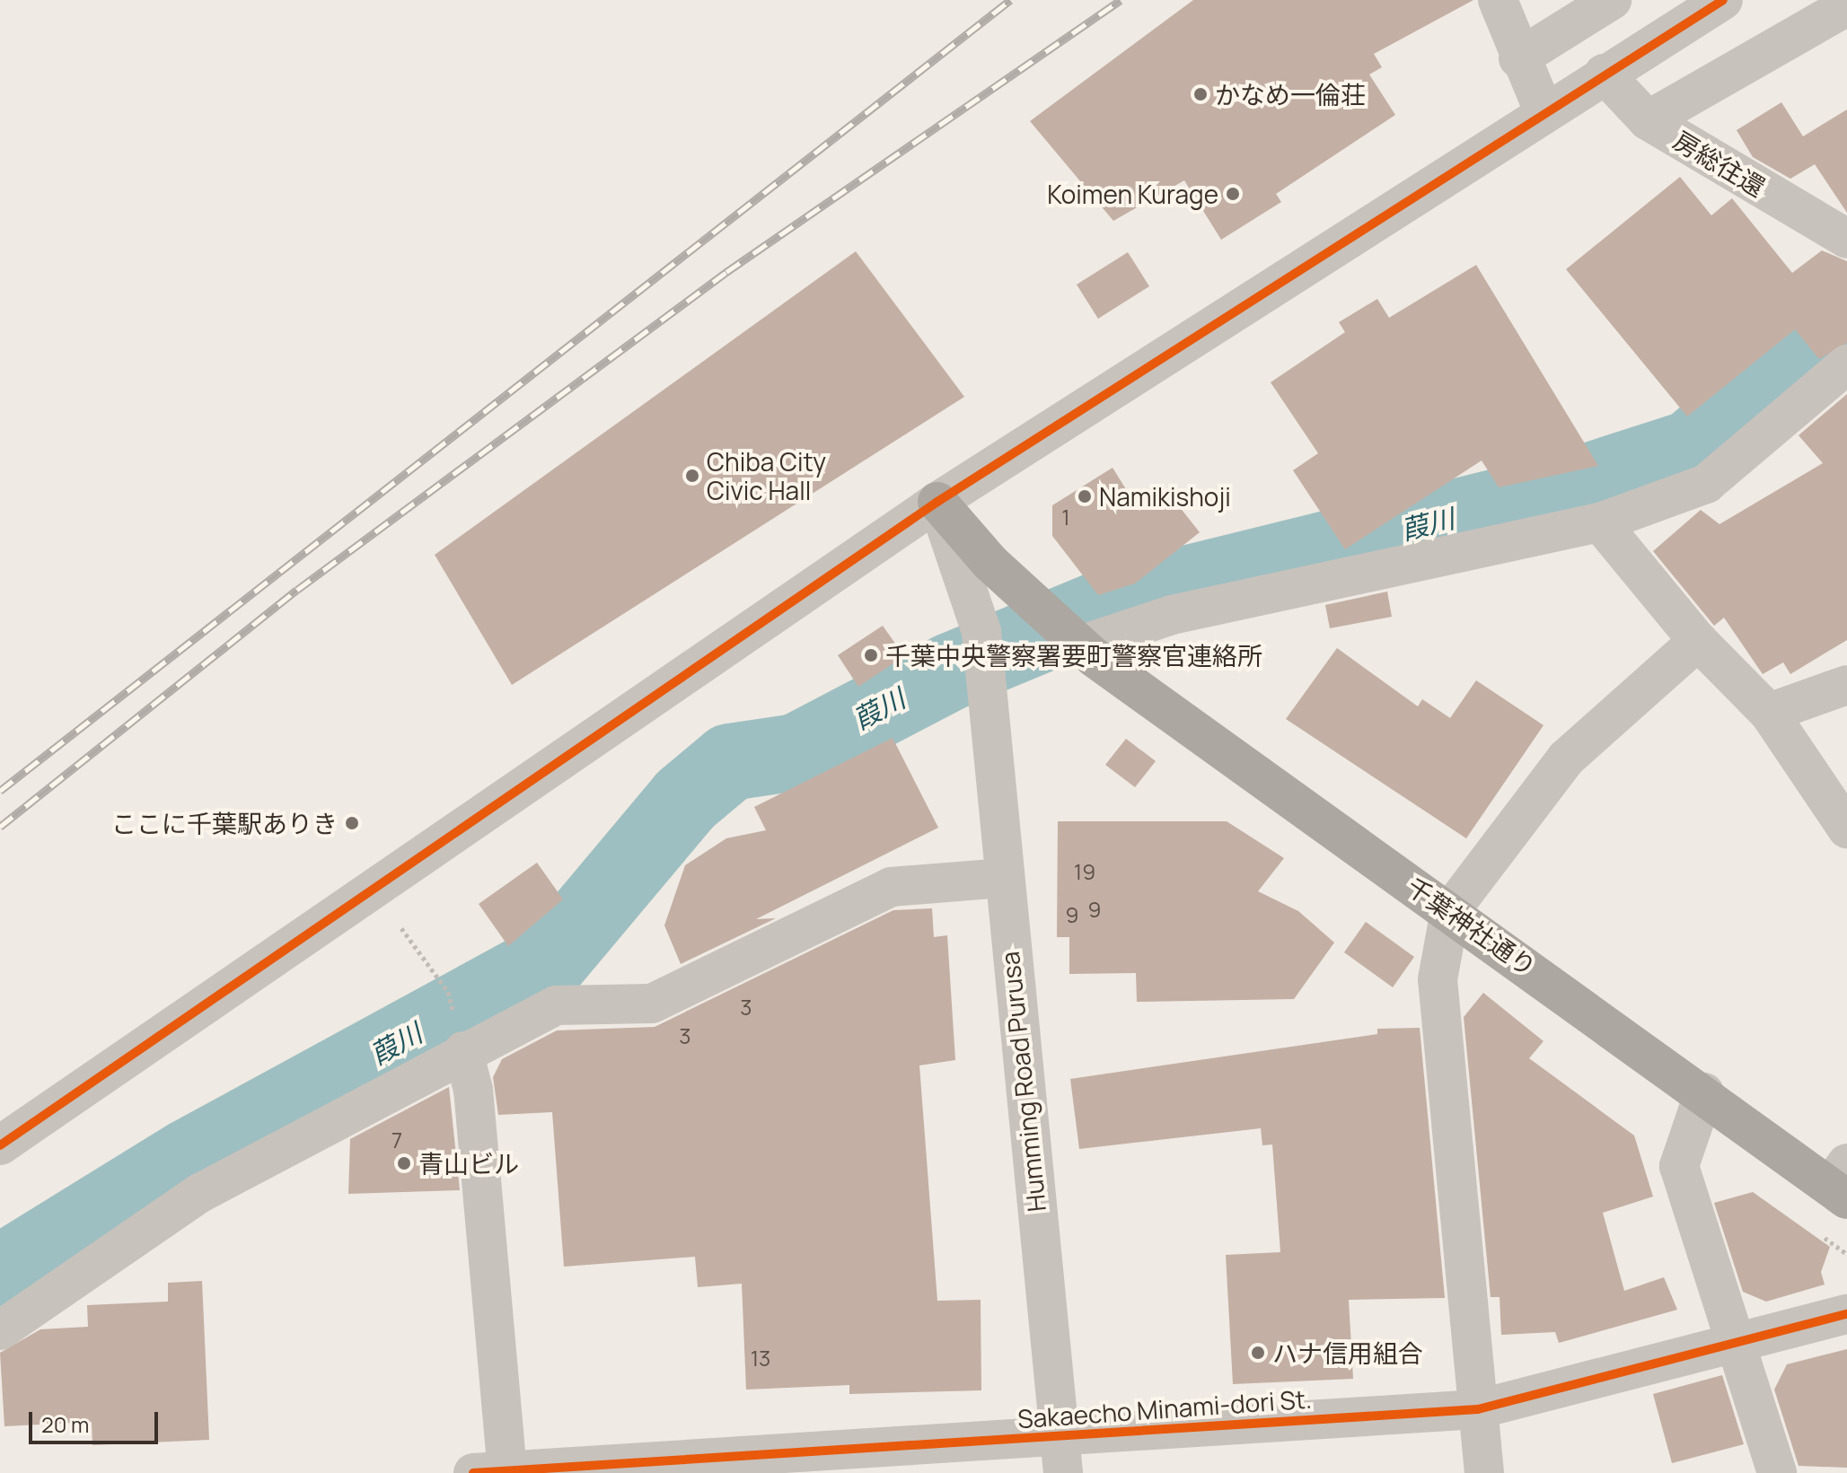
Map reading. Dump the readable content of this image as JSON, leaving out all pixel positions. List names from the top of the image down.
{
  "streets": {
    "main road": ["千葉神社通り"],
    "street": ["房総往還", "Humming Road Purusa", "Sakaecho Minami-dori St."]
  },
  "crossings": [
    ["千葉神社通り", "Humming Road Purusa"],
    ["Humming Road Purusa", "Sakaecho Minami-dori St."]
  ],
  "water": ["葭川"],
  "places": [
    "かなめ一倫荘",
    "Koimen Kurage",
    "Chiba City Civic Hall",
    "Namikishoji",
    "千葉中央警察署要町警察官連絡所",
    "ここに千葉駅ありき",
    "青山ビル",
    "ハナ信用組合"
  ],
  "house_numbers": [
    "1",
    "19",
    "9",
    "9",
    "3",
    "3",
    "7",
    "13"
  ],
  "scale_bar": "20 m"
}
